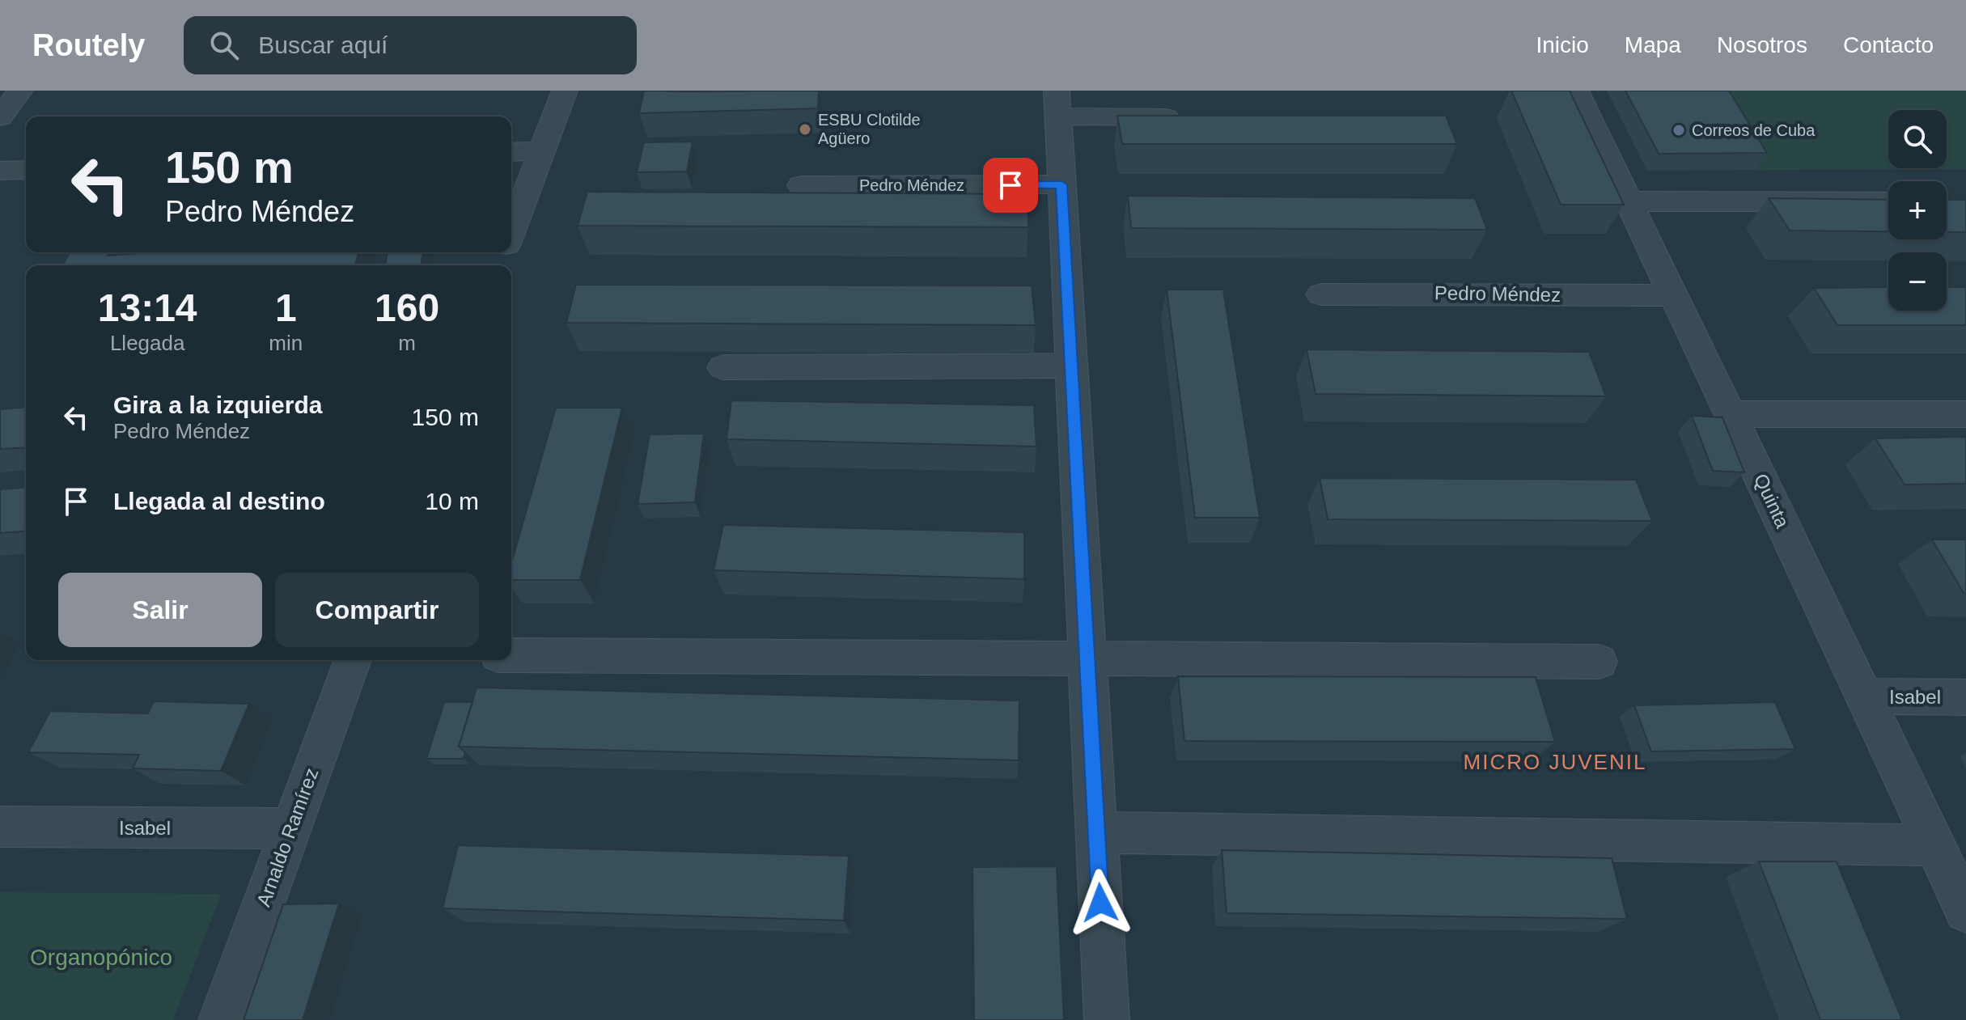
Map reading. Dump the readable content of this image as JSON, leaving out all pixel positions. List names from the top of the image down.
{
  "streets": {
    "street": [
      "Pedro Méndez",
      "Quinta",
      "Isabel",
      "Arnaldo Ramírez"
    ]
  },
  "crossings": [
    ["Pedro Méndez", "Quinta"],
    ["Quinta", "Isabel"],
    ["Isabel", "Arnaldo Ramírez"]
  ],
  "districts": ["MICRO JUVENIL"],
  "parks": ["Organopónico"],
  "places": ["ESBU Clotilde Agüero", "Correos de Cuba"],
  "page": {
    "header": "Routely",
    "search": "Buscar aquí",
    "nav": [
      "Inicio",
      "Mapa",
      "Nosotros",
      "Contacto"
    ],
    "map_buttons": ["+", "−"],
    "turn": ["150 m", "Pedro Méndez"],
    "eta": [
      "13:14",
      "Llegada",
      "1",
      "min",
      "160",
      "m"
    ],
    "list": [
      {
        "name": "Gira a la izquierda",
        "note": "Pedro Méndez",
        "value": "150 m"
      },
      {
        "name": "Llegada al destino",
        "value": "10 m"
      }
    ],
    "buttons": ["Salir", "Compartir"]
  }
}
